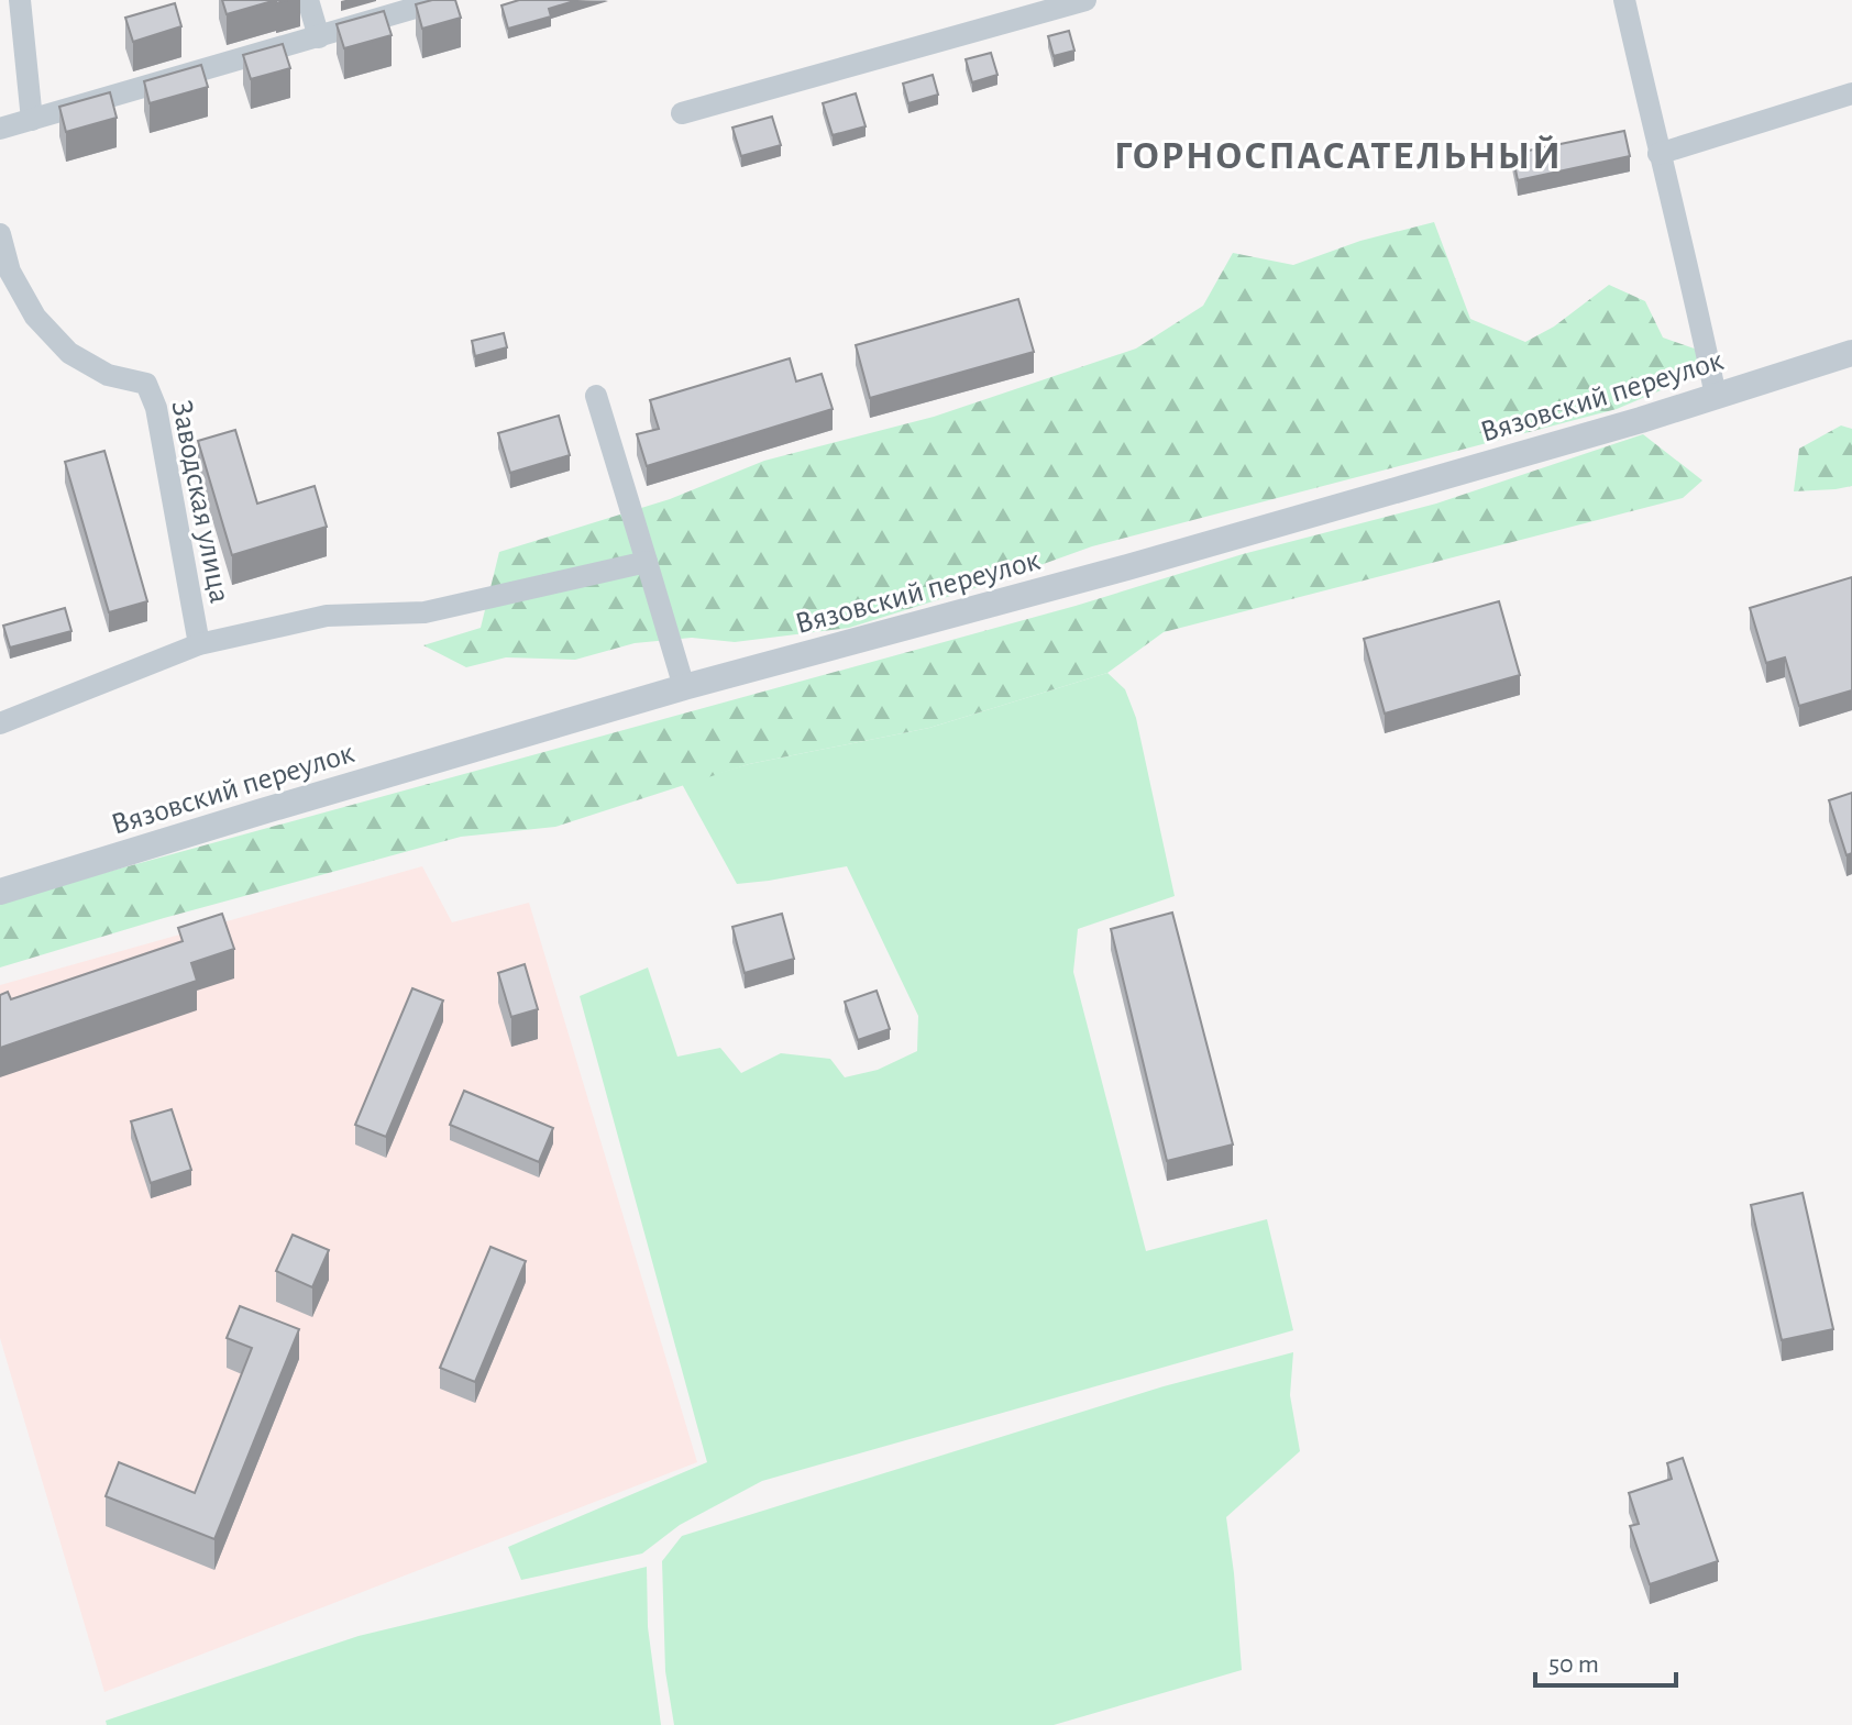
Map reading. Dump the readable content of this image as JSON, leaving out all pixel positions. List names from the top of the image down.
{
  "streets": {
    "street": ["Вязовский переулок", "Заводская улица"]
  },
  "districts": ["ГОРНОСПАСАТЕЛЬНЫЙ"],
  "scale_bar": "50 m"
}
